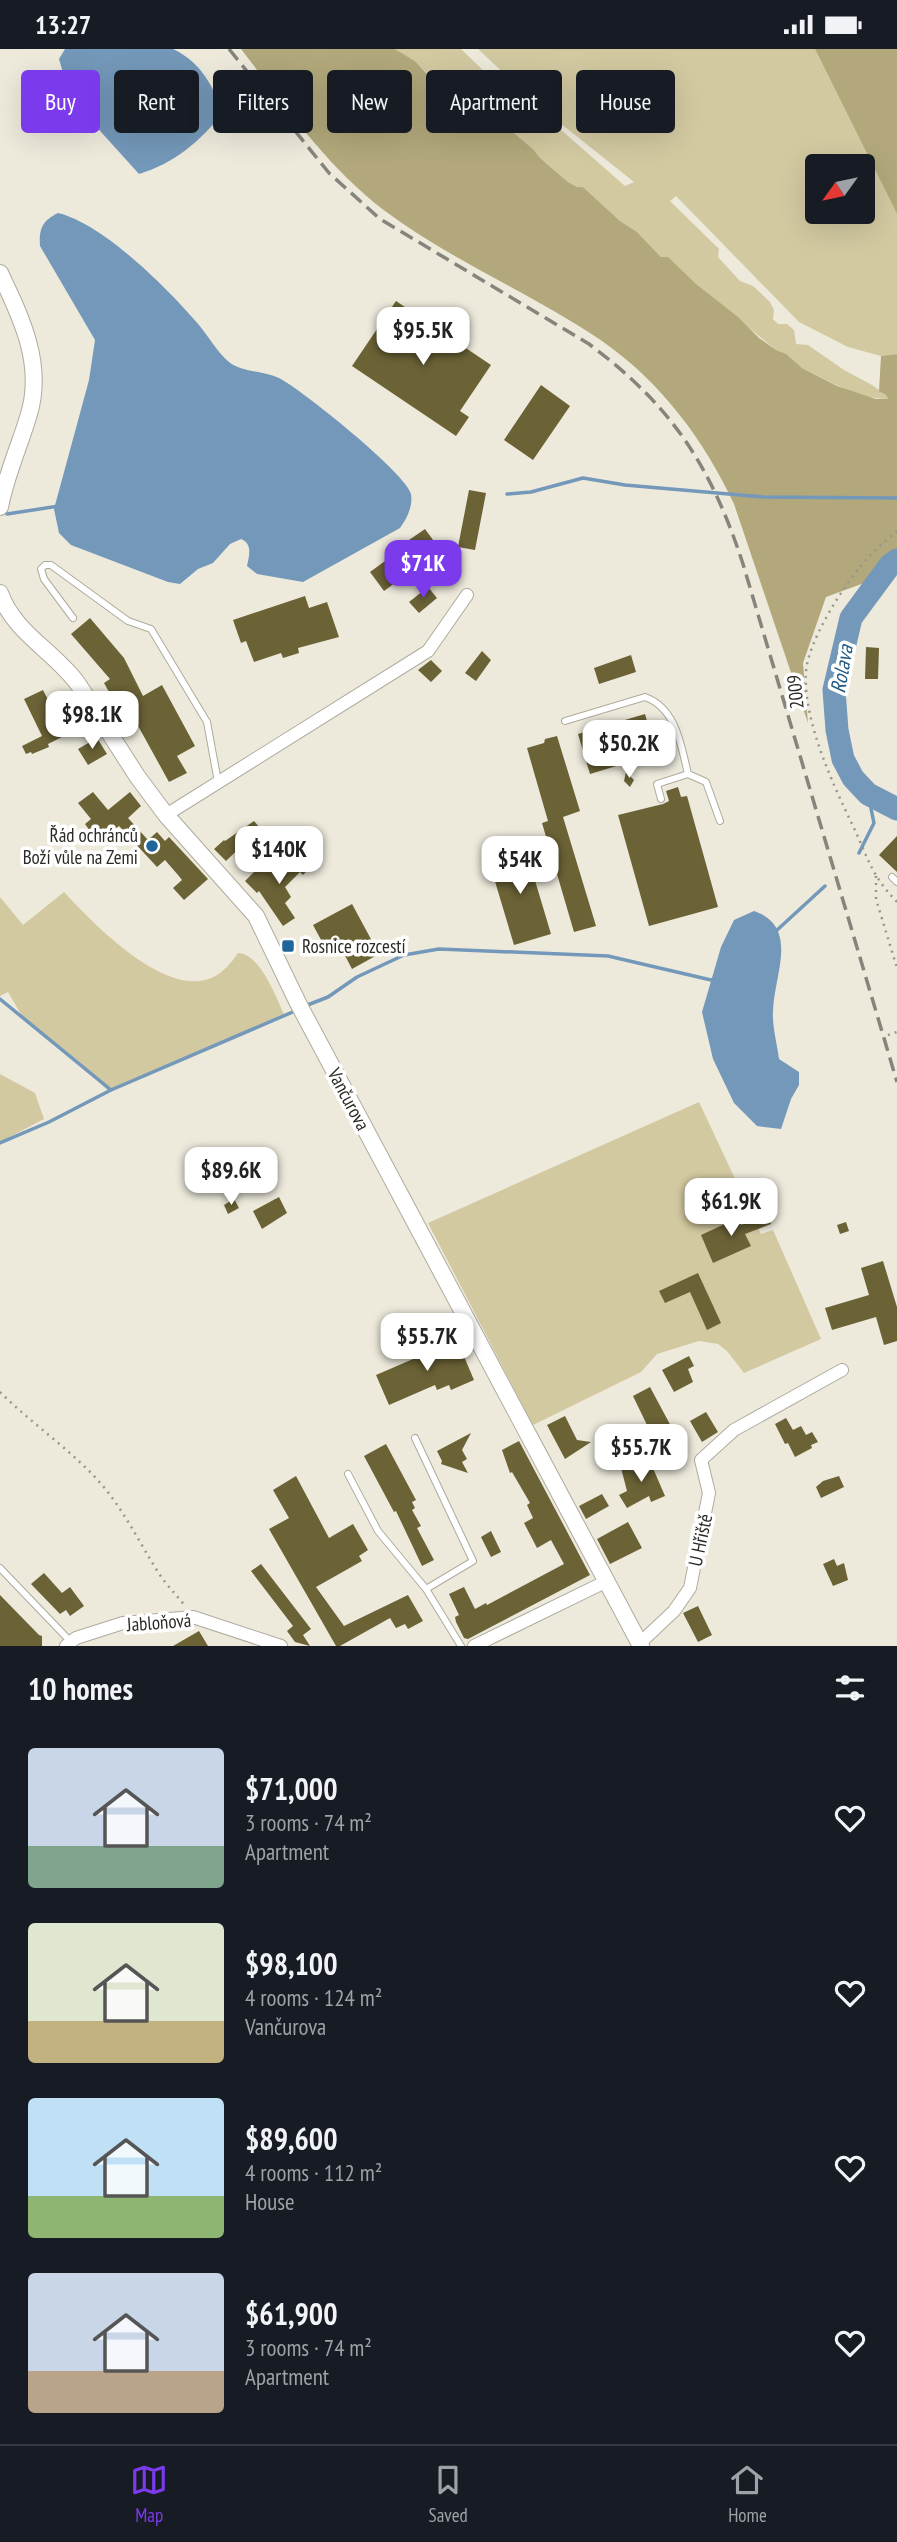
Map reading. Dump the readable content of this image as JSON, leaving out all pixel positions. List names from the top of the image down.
{
  "streets": {
    "street": ["Vančurova", "U Hřiště", "Jabloňová"],
    "path": ["2009"]
  },
  "crossings": [
    ["Vančurova", "U Hřiště"]
  ],
  "water": ["Rolava"],
  "places": {
    "other": ["Řád ochránců Boží vůle na Zemi"],
    "transit": ["Rosnice rozcestí"]
  },
  "north": "bottom left",
  "page": {
    "status": "13:27",
    "chip": [
      "Buy",
      "Rent",
      "Filters",
      "New",
      "Apartment",
      "House"
    ],
    "price": [
      "$95.5K",
      "$71K",
      "$98.1K",
      "$50.2K",
      "$140K",
      "$54K",
      "$89.6K",
      "$61.9K",
      "$55.7K",
      "$55.7K"
    ],
    "heading": "10 homes",
    "list": [
      {
        "name": "$71,000",
        "note": "3 rooms · 74 m² · Apartment"
      },
      {
        "name": "$98,100",
        "note": "4 rooms · 124 m² · Vančurova"
      },
      {
        "name": "$89,600",
        "note": "4 rooms · 112 m² · House"
      },
      {
        "name": "$61,900",
        "note": "3 rooms · 74 m² · Apartment"
      }
    ],
    "tabs": ["Map", "Saved", "Home"]
  }
}
